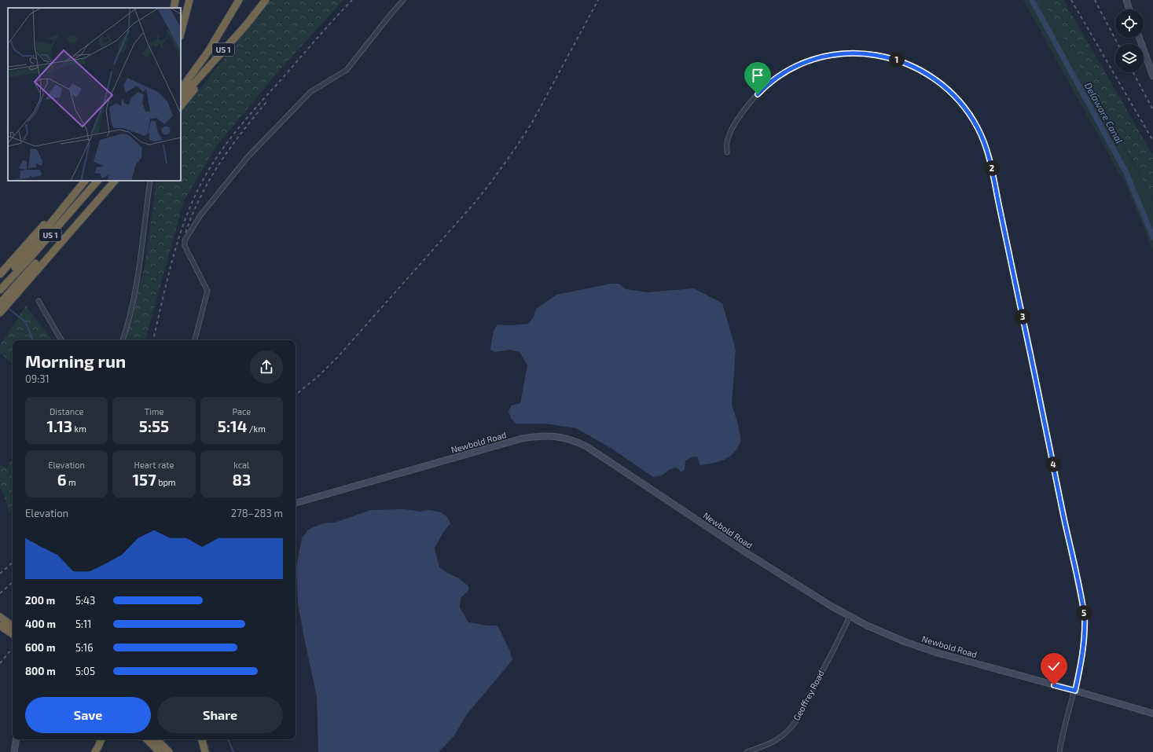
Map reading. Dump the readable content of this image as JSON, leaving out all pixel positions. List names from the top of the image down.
{
  "streets": {
    "highway": ["US 1"],
    "main road": ["Newbold Road"],
    "street": ["Geoffrey Road"]
  },
  "crossings": [
    ["Newbold Road", "Geoffrey Road"]
  ],
  "water": ["Delaware Canal"],
  "page": {
    "pins": [
      "1",
      "2",
      "3",
      "4",
      "5"
    ],
    "heading": ["Morning run", "09:31"],
    "stats": [
      ["Distance", "1.13 km"],
      ["Time", "5:55"],
      ["Pace", "5:14 /km"],
      ["Elevation", "6 m"],
      ["Heart rate", "157 bpm"],
      ["kcal", "83"]
    ],
    "chart": ["Elevation", "278–283 m"],
    "list": [
      {
        "name": "200 m",
        "note": "5:43"
      },
      {
        "name": "400 m",
        "note": "5:11"
      },
      {
        "name": "600 m",
        "note": "5:16"
      },
      {
        "name": "800 m",
        "note": "5:05"
      }
    ],
    "buttons": ["Save", "Share"]
  }
}
